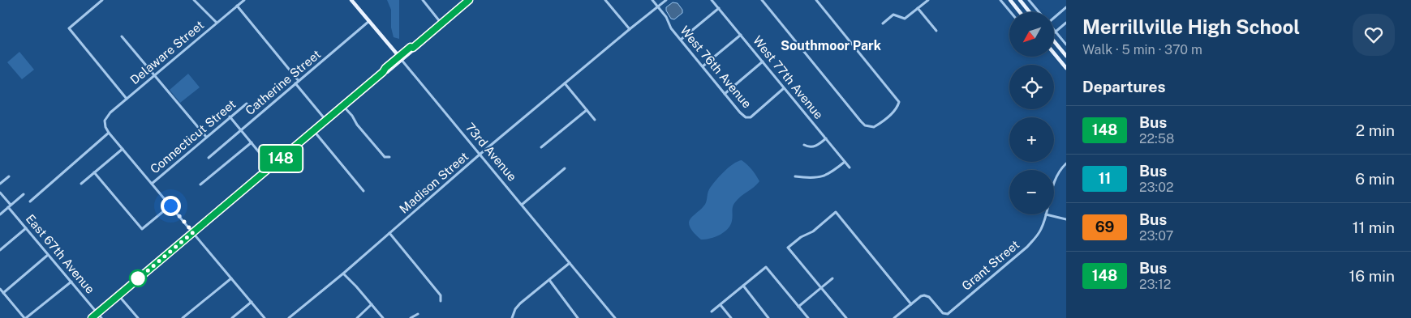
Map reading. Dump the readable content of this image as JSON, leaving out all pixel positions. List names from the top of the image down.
{
  "streets": {
    "main road": ["73rd Avenue"],
    "street": [
      "Delaware Street",
      "West 76th Avenue",
      "West 77th Avenue",
      "Catherine Street",
      "Connecticut Street",
      "Madison Street",
      "East 67th Avenue",
      "Grant Street"
    ]
  },
  "crossings": [
    ["West 76th Avenue", "West 77th Avenue"],
    ["West 76th Avenue", "Madison Street"],
    ["Catherine Street", "73rd Avenue"],
    ["73rd Avenue", "Madison Street"]
  ],
  "districts": ["Southmoor Park"],
  "lines": ["bus line 148"],
  "north": "bottom left",
  "page": {
    "on_map": "148",
    "heading": [
      ["Merrillville High School", "Walk · 5 min · 370 m"],
      "Departures"
    ],
    "map_buttons": ["+", "−"],
    "list": [
      {
        "mark": "148",
        "name": "Bus",
        "note": "22:58",
        "value": "2 min"
      },
      {
        "mark": "11",
        "name": "Bus",
        "note": "23:02",
        "value": "6 min"
      },
      {
        "mark": "69",
        "name": "Bus",
        "note": "23:07",
        "value": "11 min"
      },
      {
        "mark": "148",
        "name": "Bus",
        "note": "23:12",
        "value": "16 min"
      }
    ]
  }
}
